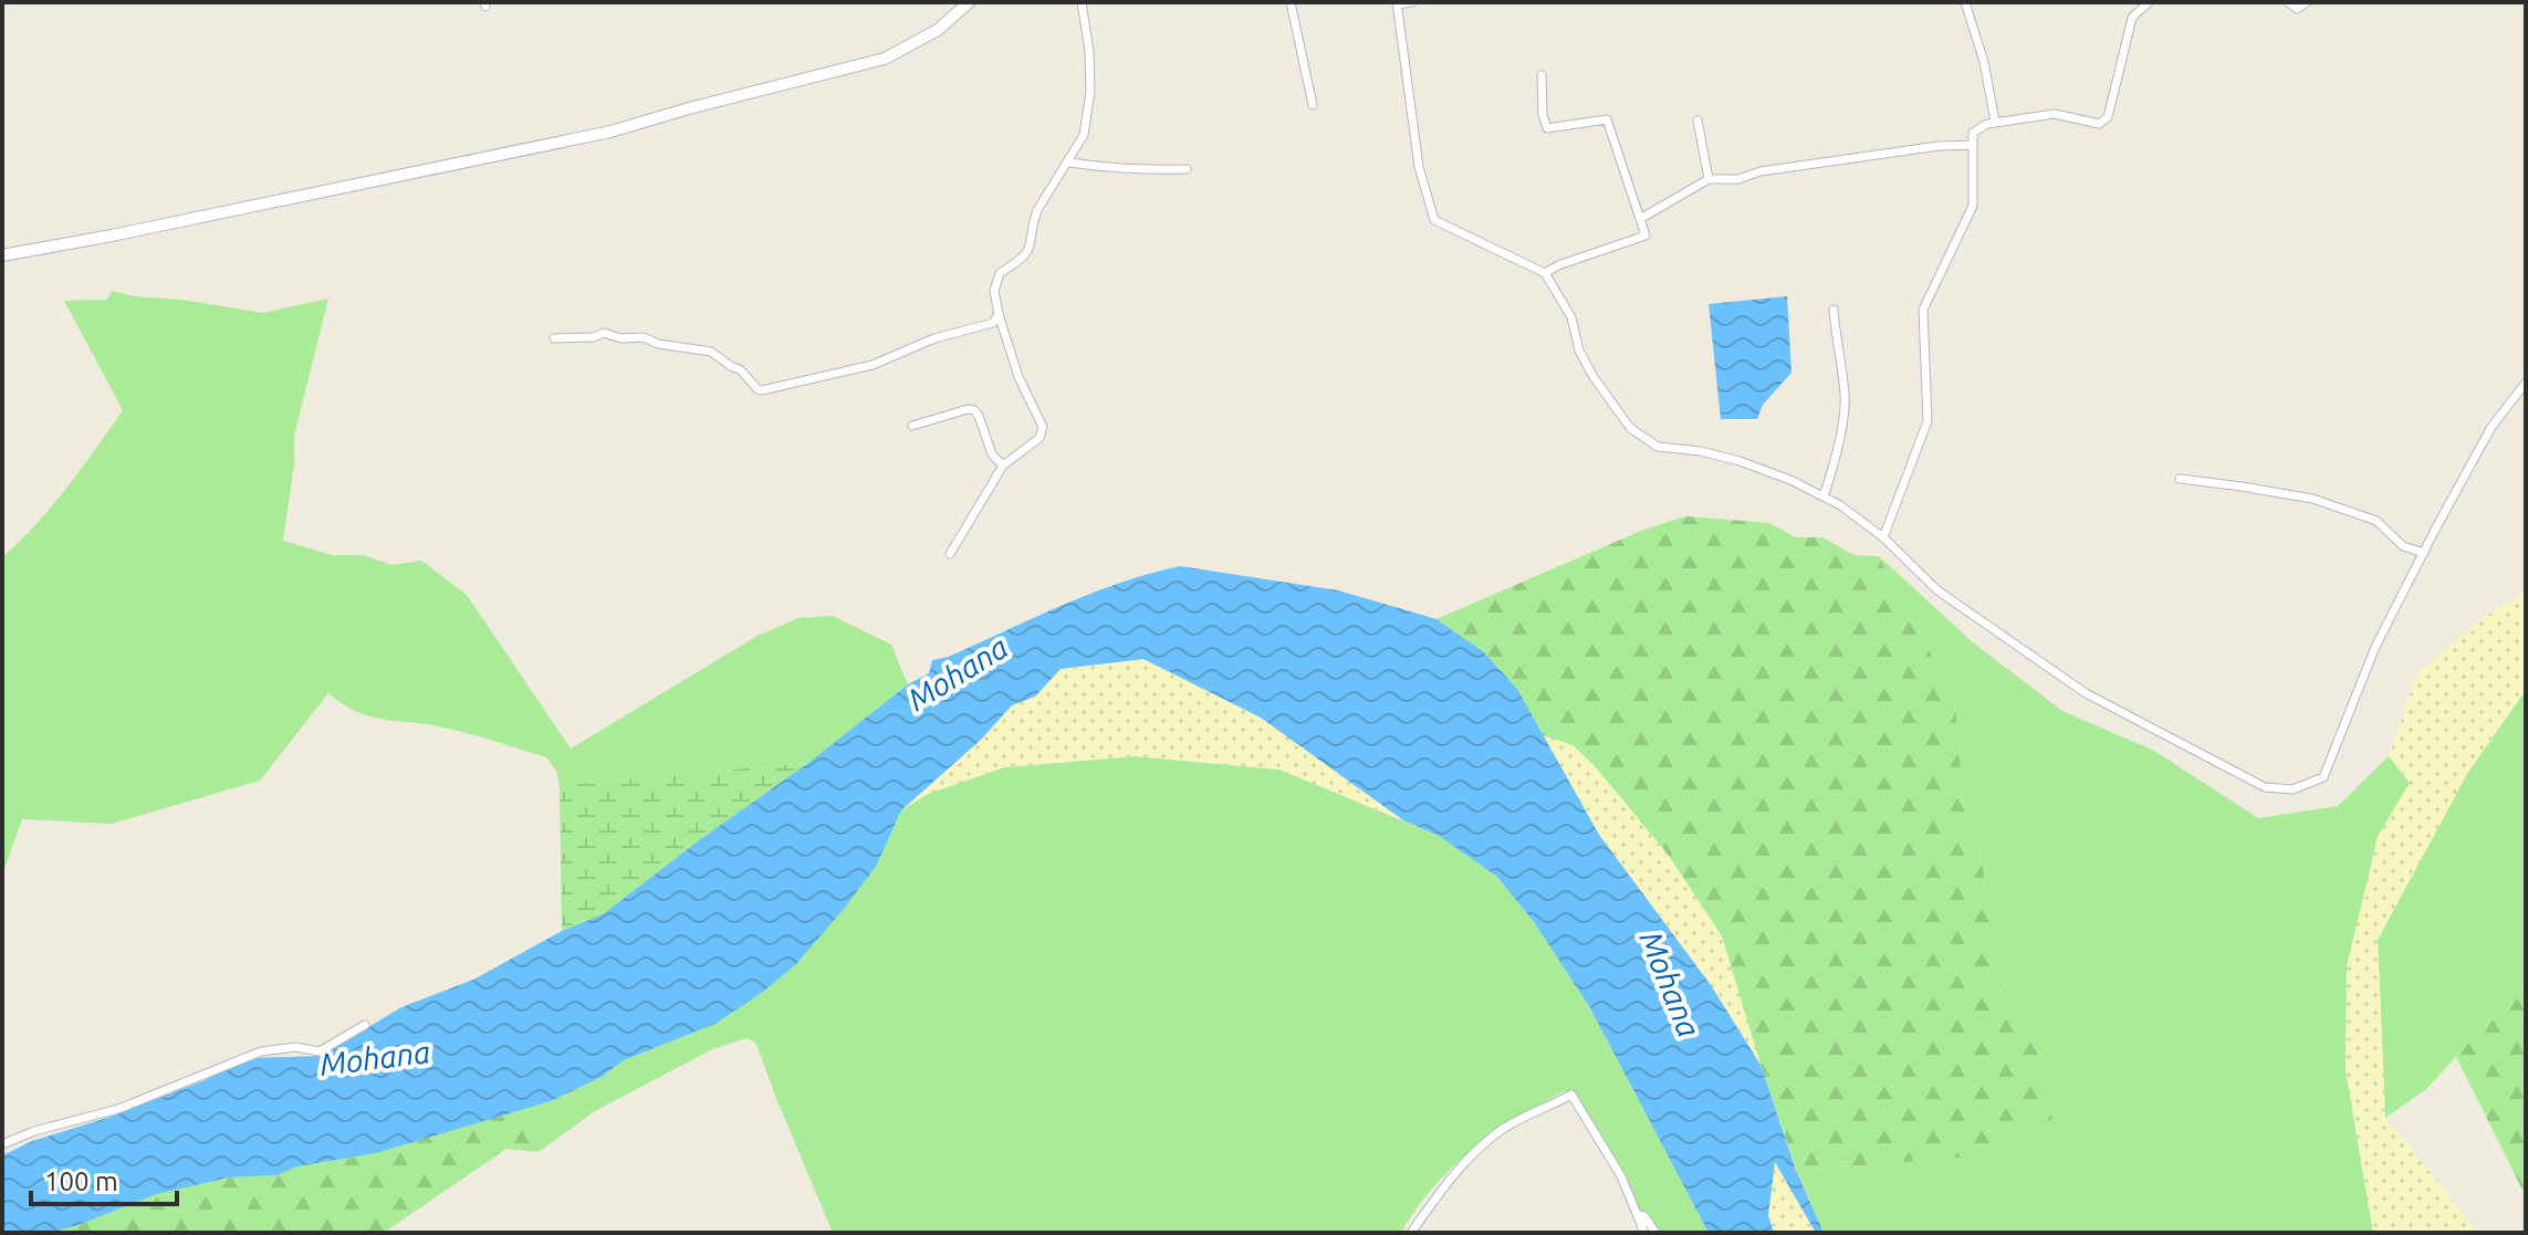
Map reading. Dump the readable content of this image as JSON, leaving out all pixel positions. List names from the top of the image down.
{
  "water": ["Mohana"],
  "scale_bar": "100 m"
}
